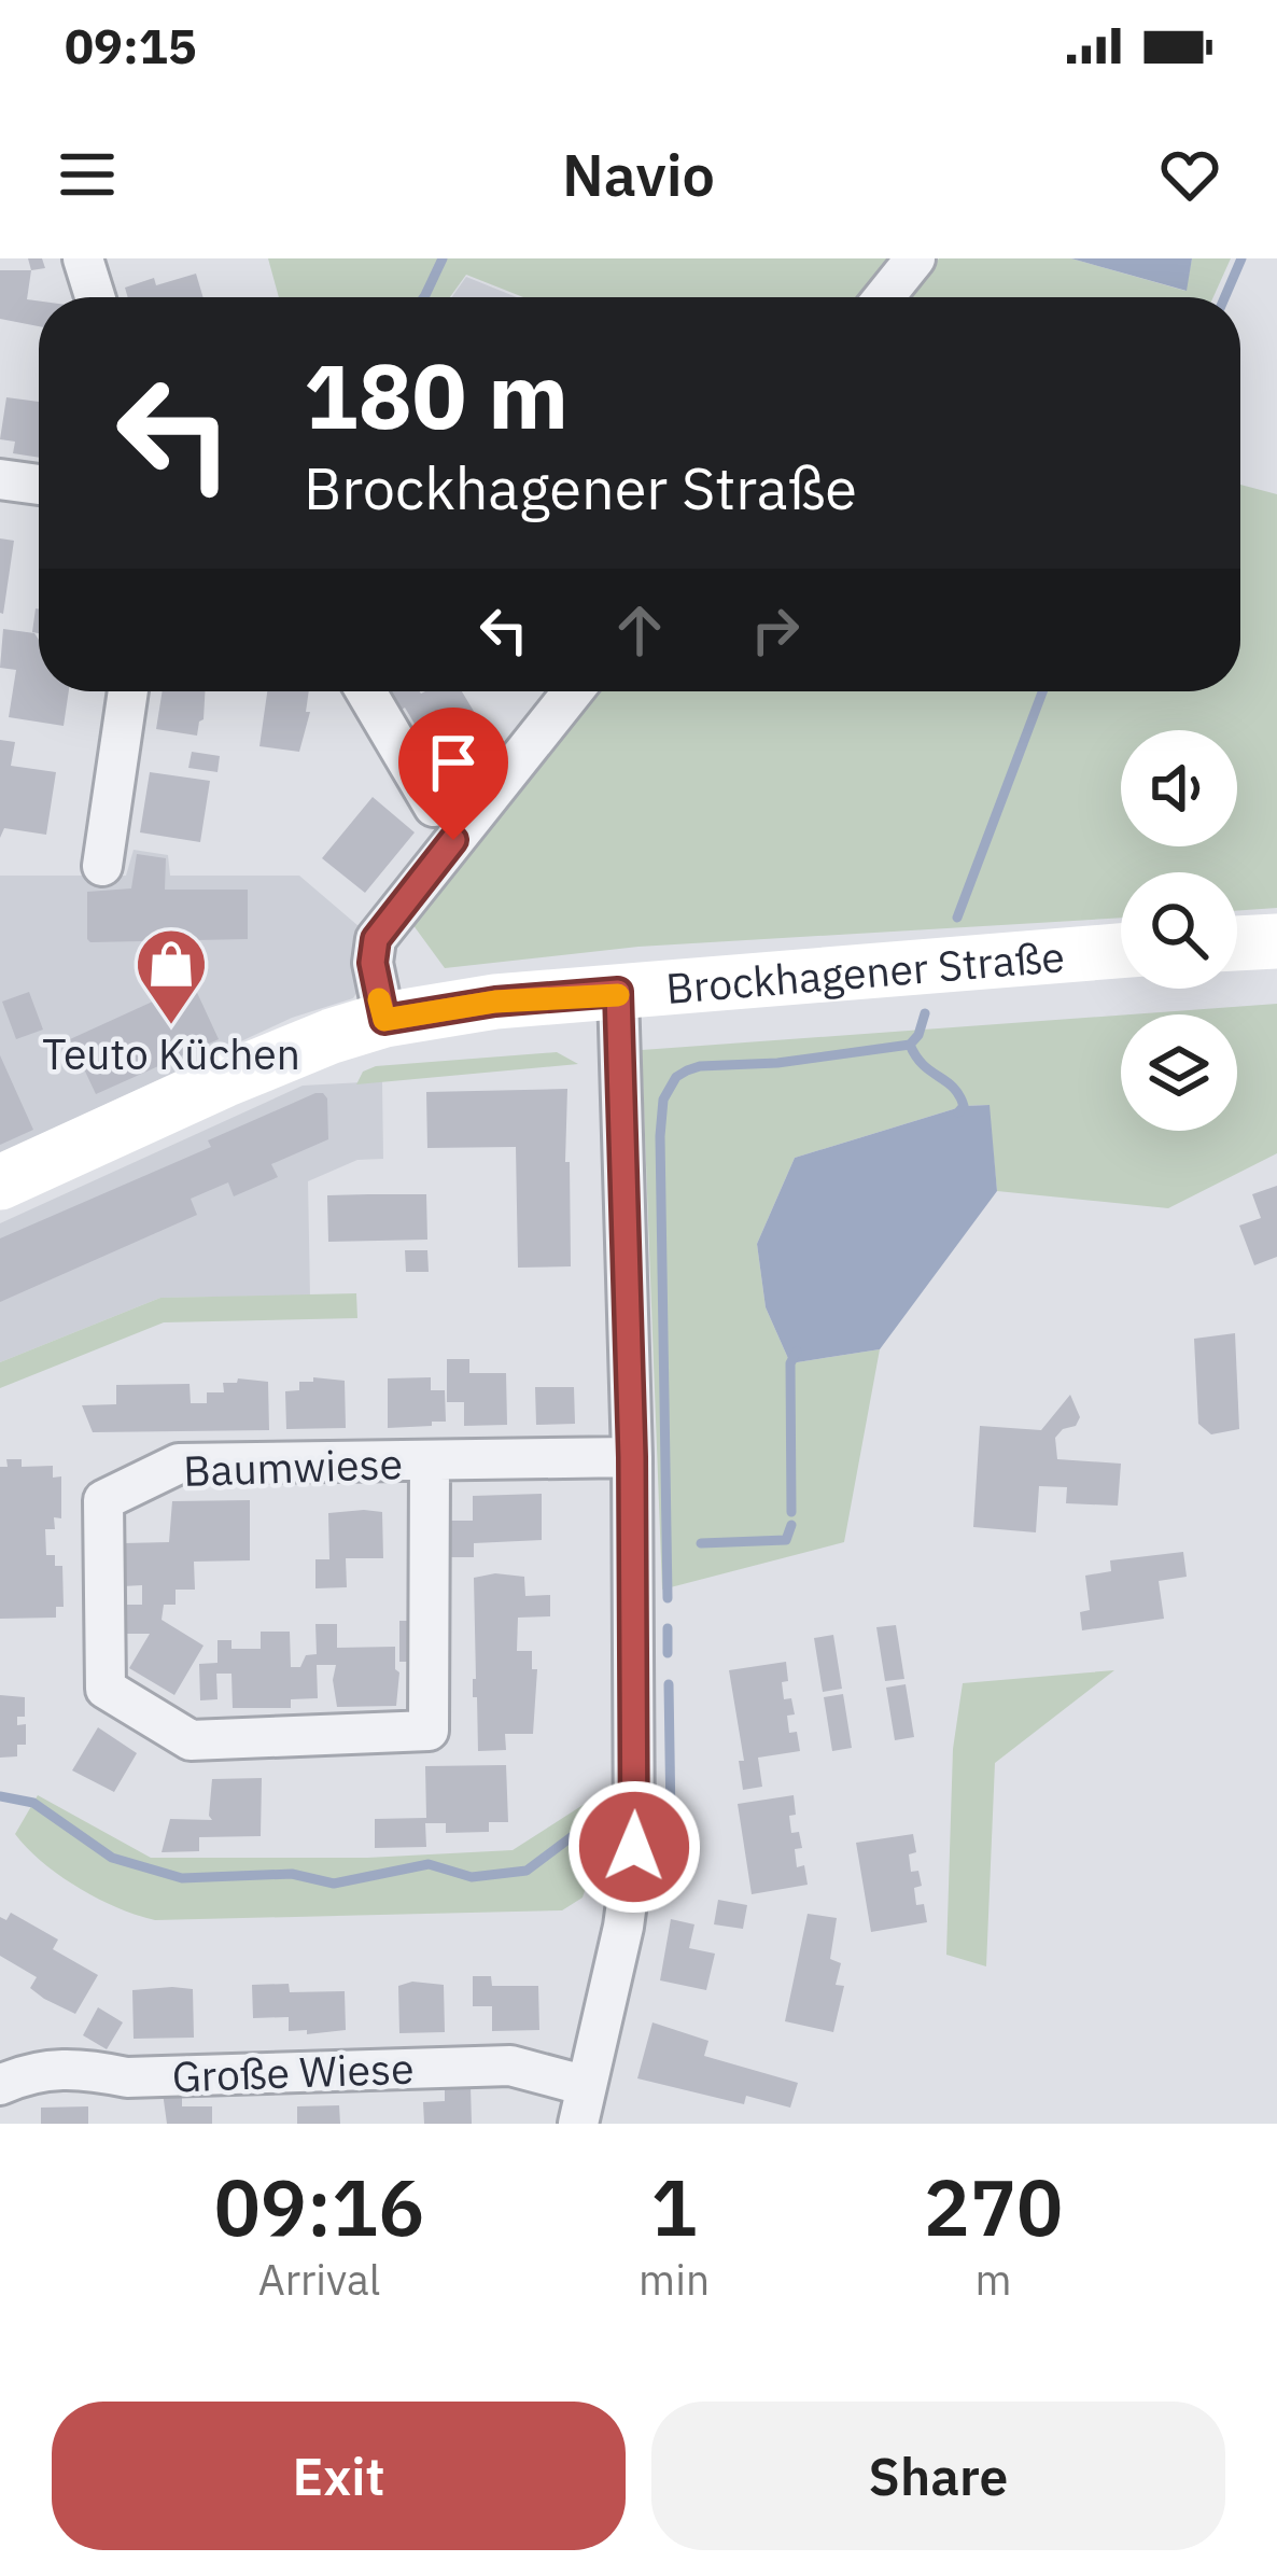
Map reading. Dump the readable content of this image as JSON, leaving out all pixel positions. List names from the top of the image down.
{
  "streets": {
    "main road": ["Brockhagener Straße"],
    "street": ["Baumwiese", "Große Wiese"]
  },
  "places": {
    "shop": ["Teuto Küchen"]
  },
  "page": {
    "status": "09:15",
    "header": "Navio",
    "turn": ["180 m", "Brockhagener Straße"],
    "eta": [
      "09:16",
      "Arrival",
      "1",
      "min",
      "270",
      "m"
    ],
    "buttons": ["Exit", "Share"]
  }
}
